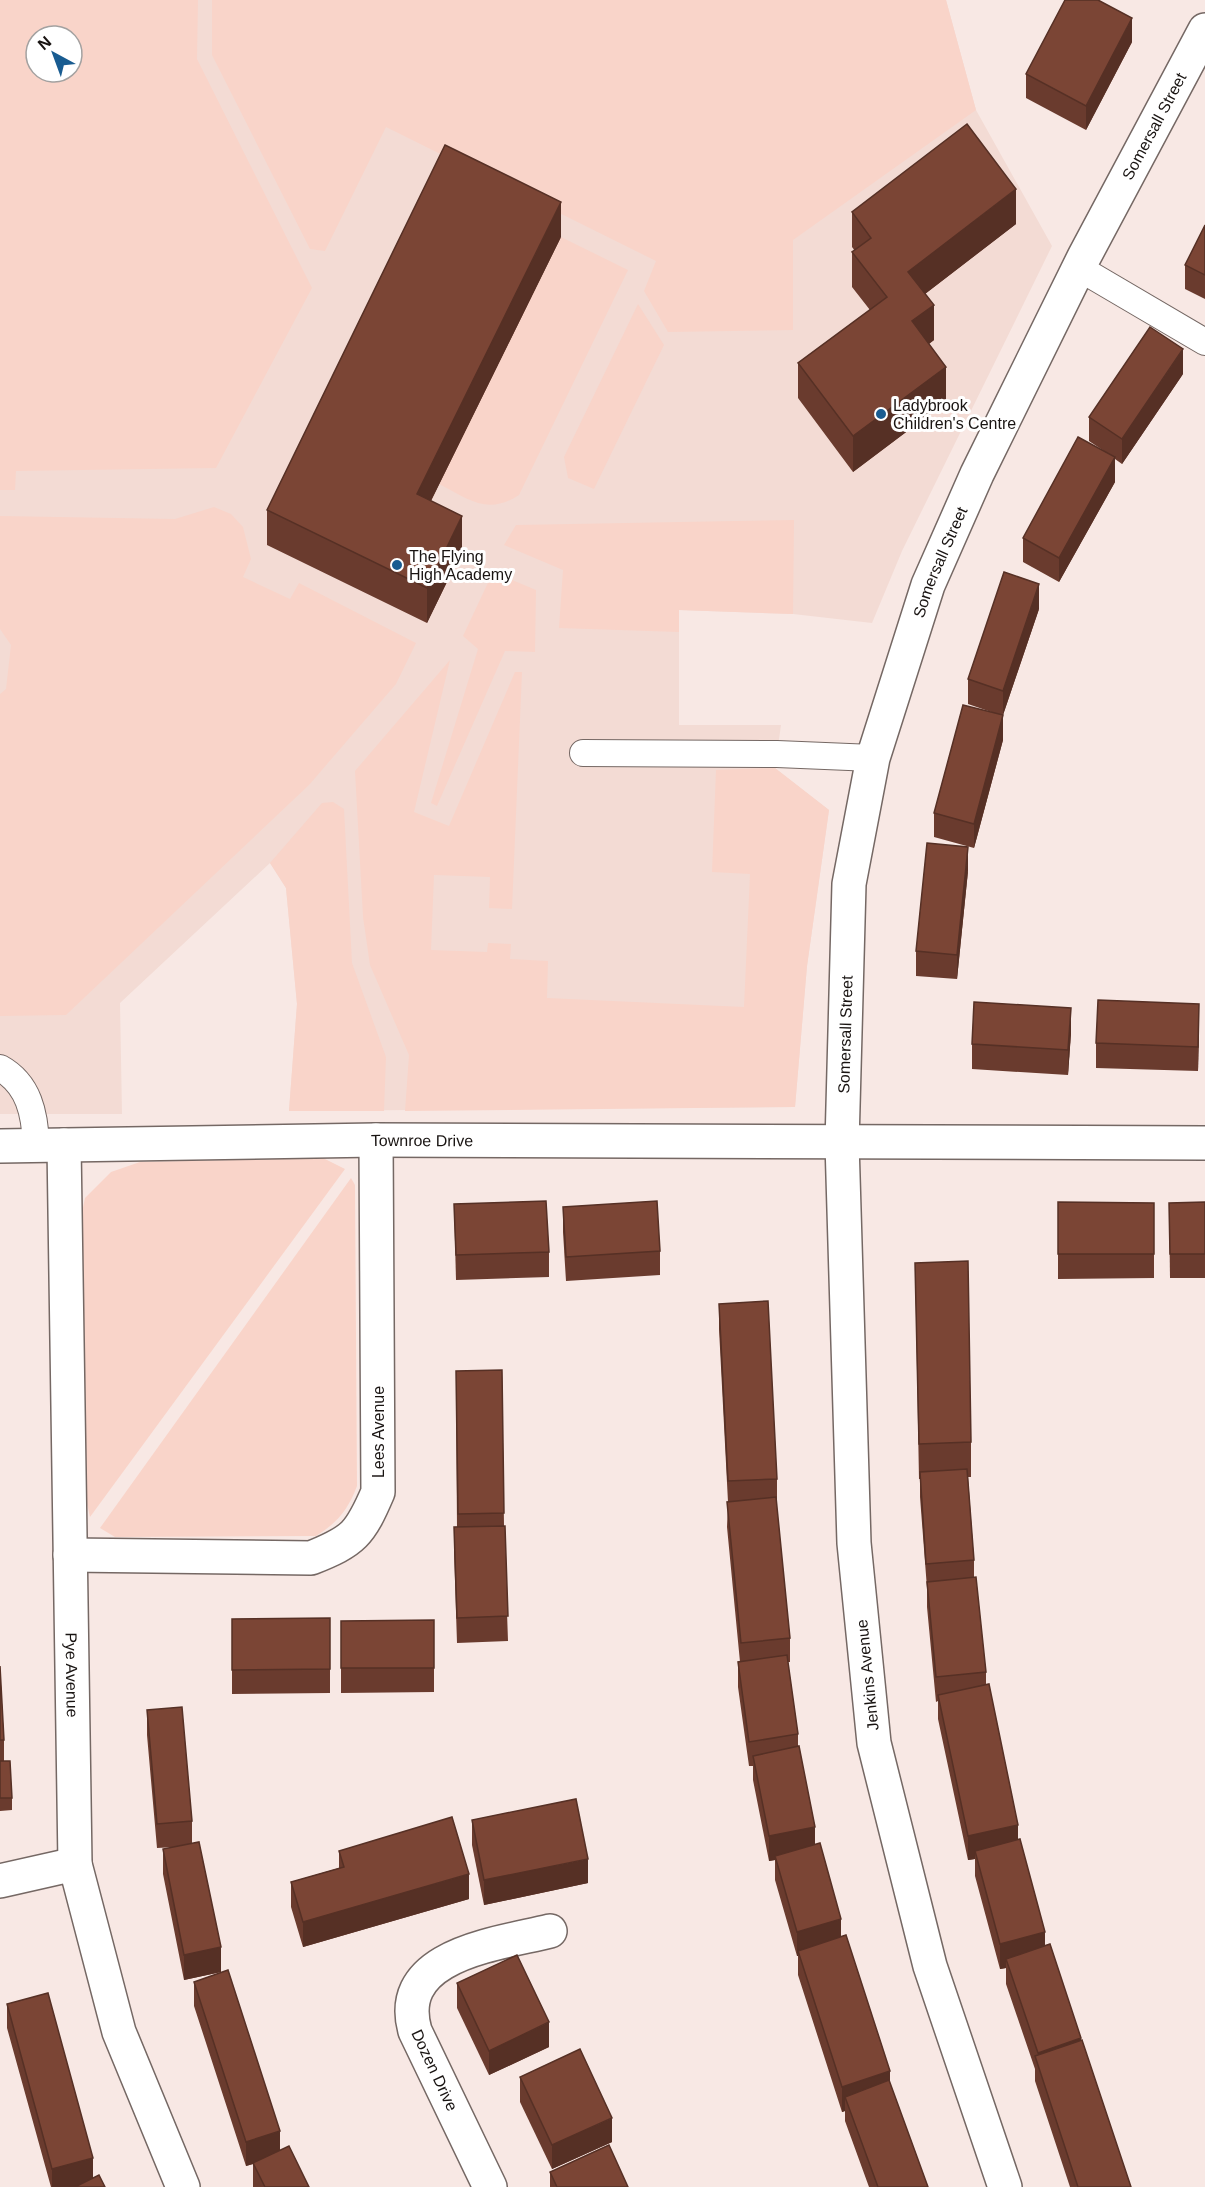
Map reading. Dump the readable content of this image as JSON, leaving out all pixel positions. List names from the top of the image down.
{
  "streets": {
    "street": [
      "Somersall Street",
      "Townroe Drive",
      "Lees Avenue",
      "Pye Avenue",
      "Jenkins Avenue",
      "Dozen Drive"
    ]
  },
  "crossings": [
    ["Somersall Street", "Townroe Drive"],
    ["Somersall Street", "Jenkins Avenue"],
    ["Townroe Drive", "Lees Avenue"],
    ["Townroe Drive", "Pye Avenue"],
    ["Townroe Drive", "Jenkins Avenue"],
    ["Lees Avenue", "Pye Avenue"]
  ],
  "places": ["Ladybrook Children's Centre", "The Flying High Academy"],
  "north": "top left"
}
